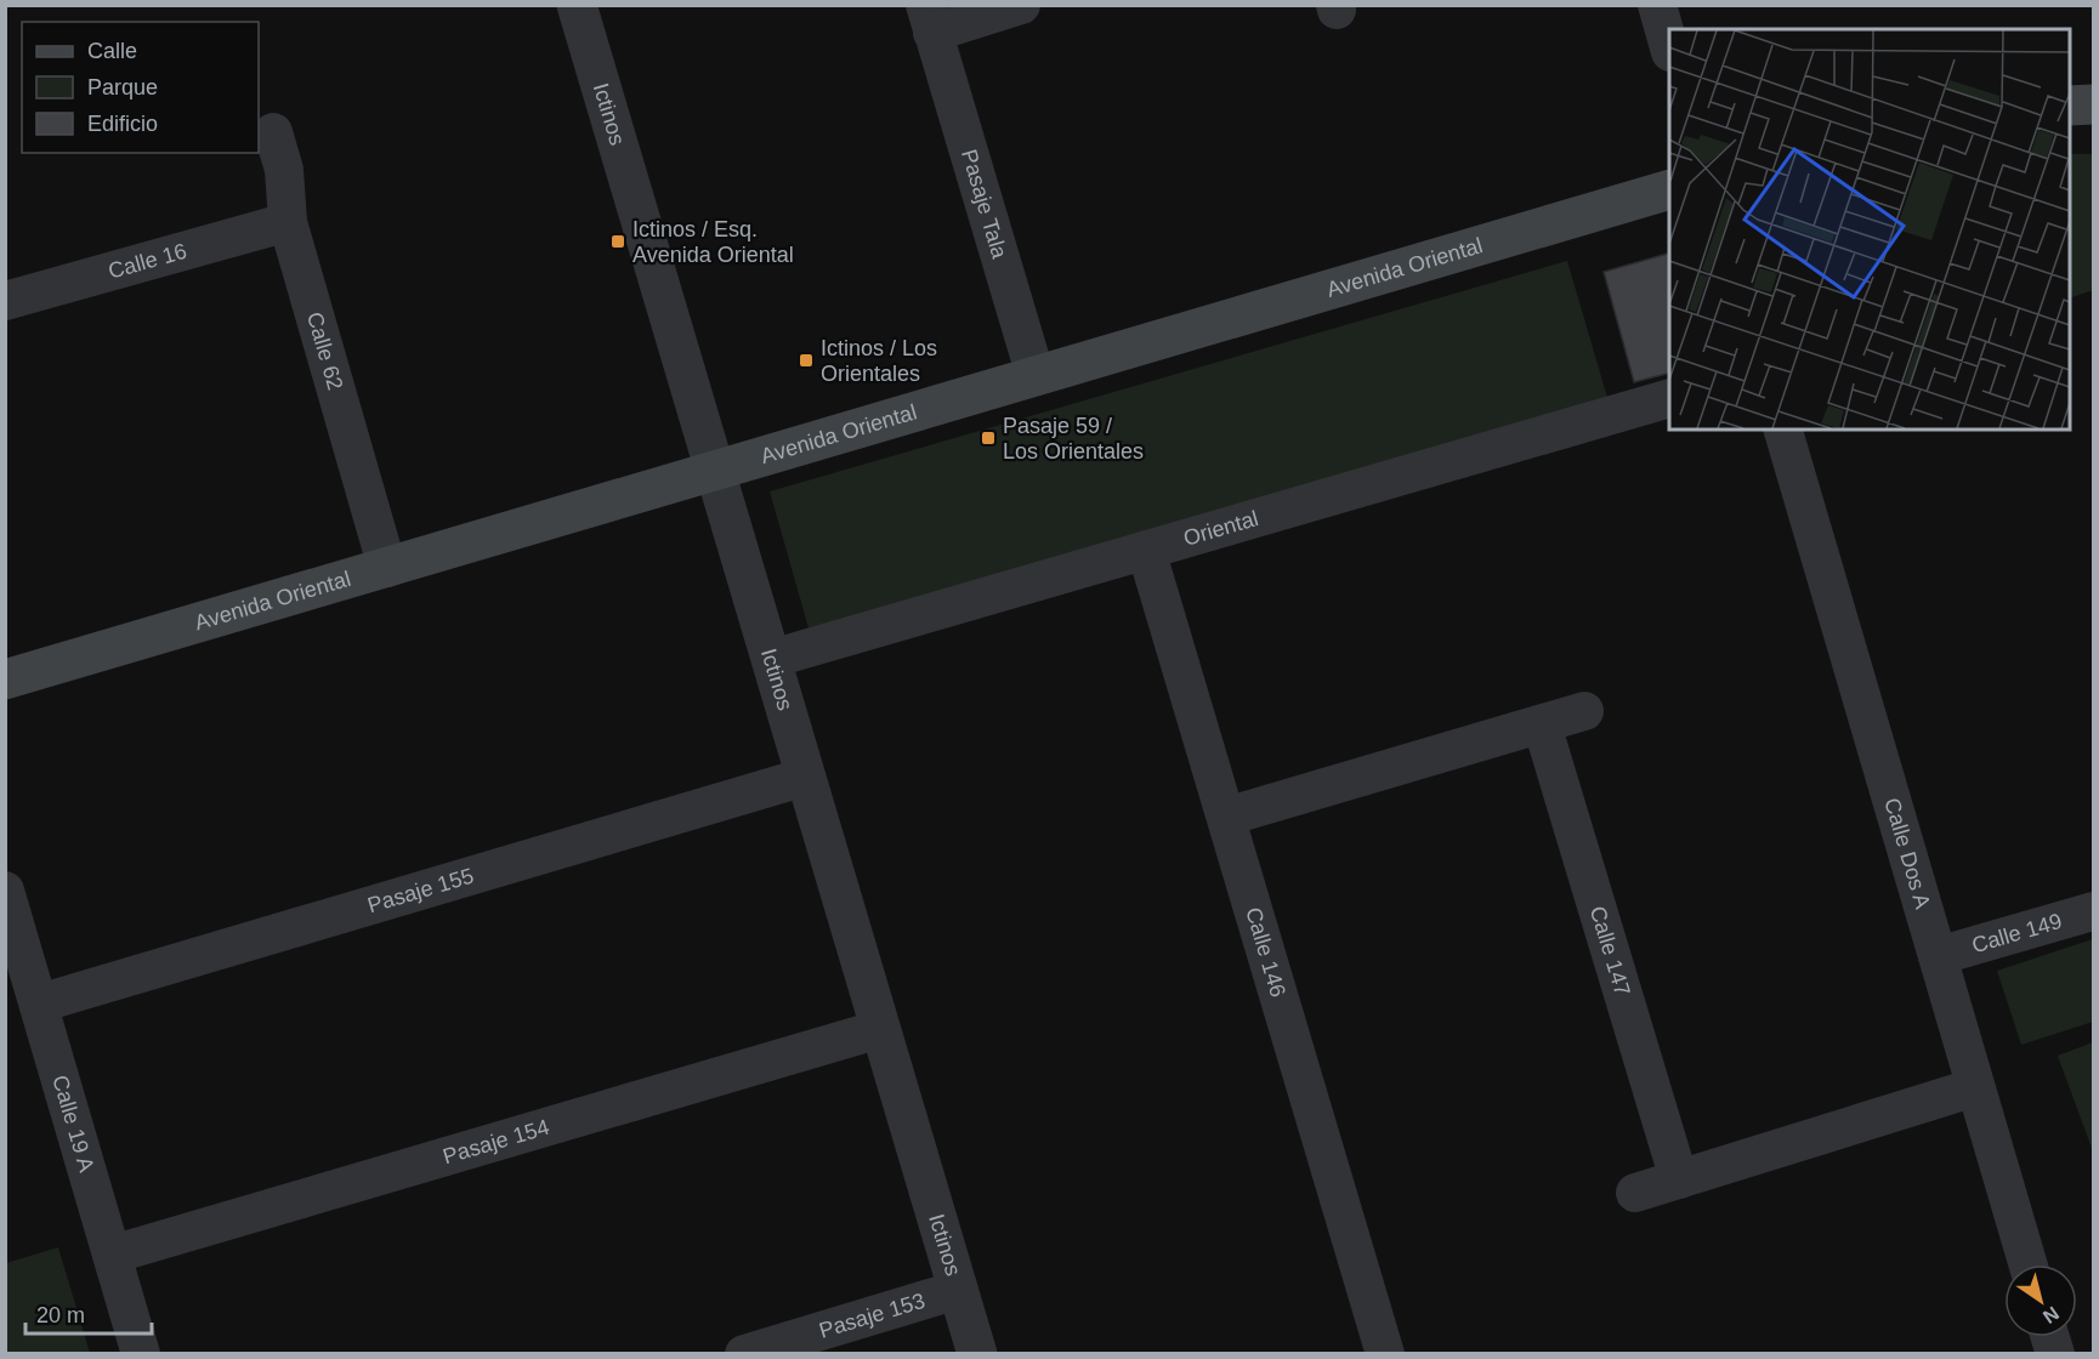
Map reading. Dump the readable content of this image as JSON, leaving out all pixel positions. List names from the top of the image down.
{
  "streets": {
    "main road": ["Avenida Oriental"],
    "street": [
      "Ictinos",
      "Pasaje Tala",
      "Calle 16",
      "Calle 62",
      "Oriental",
      "Calle Dos A",
      "Pasaje 155",
      "Calle 149",
      "Calle 146",
      "Calle 147",
      "Calle 19 A",
      "Pasaje 154",
      "Pasaje 153"
    ]
  },
  "crossings": [
    ["Ictinos", "Avenida Oriental"],
    ["Ictinos", "Oriental"],
    ["Ictinos", "Pasaje 155"],
    ["Ictinos", "Pasaje 154"],
    ["Ictinos", "Pasaje 153"],
    ["Pasaje Tala", "Avenida Oriental"],
    ["Calle 16", "Calle 62"],
    ["Avenida Oriental", "Calle 62"],
    ["Oriental", "Calle 146"],
    ["Calle Dos A", "Calle 149"],
    ["Pasaje 155", "Calle 19 A"],
    ["Calle 19 A", "Pasaje 154"]
  ],
  "places": {
    "transit": ["Ictinos / Esq. Avenida Oriental", "Ictinos / Los Orientales", "Pasaje 59 / Los Orientales"]
  },
  "legend": ["Calle", "Parque", "Edificio"],
  "scale_bar": "20 m",
  "north": "bottom right"
}
